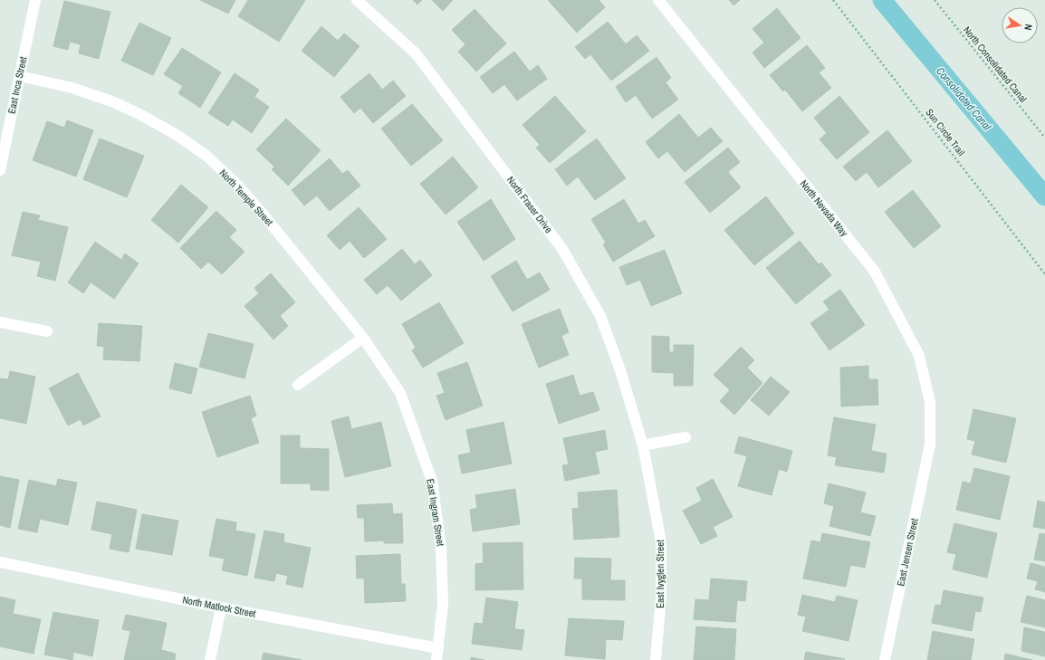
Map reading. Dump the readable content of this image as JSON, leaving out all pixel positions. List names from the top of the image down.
{
  "streets": {
    "street": [
      "East Inca Street",
      "North Temple Street",
      "North Fraser Drive",
      "North Nevada Way",
      "East Ingram Street",
      "East Jensen Street",
      "East Ivyglen Street",
      "North Matlock Street"
    ],
    "path": ["North Consolidated Canal", "Sun Circle Trail"]
  },
  "crossings": [
    ["East Inca Street", "North Temple Street"],
    ["North Temple Street", "East Ingram Street"],
    ["North Fraser Drive", "East Ivyglen Street"],
    ["North Nevada Way", "East Jensen Street"],
    ["East Ingram Street", "North Matlock Street"]
  ],
  "water": ["Consolidated Canal"],
  "north": "right"
}
